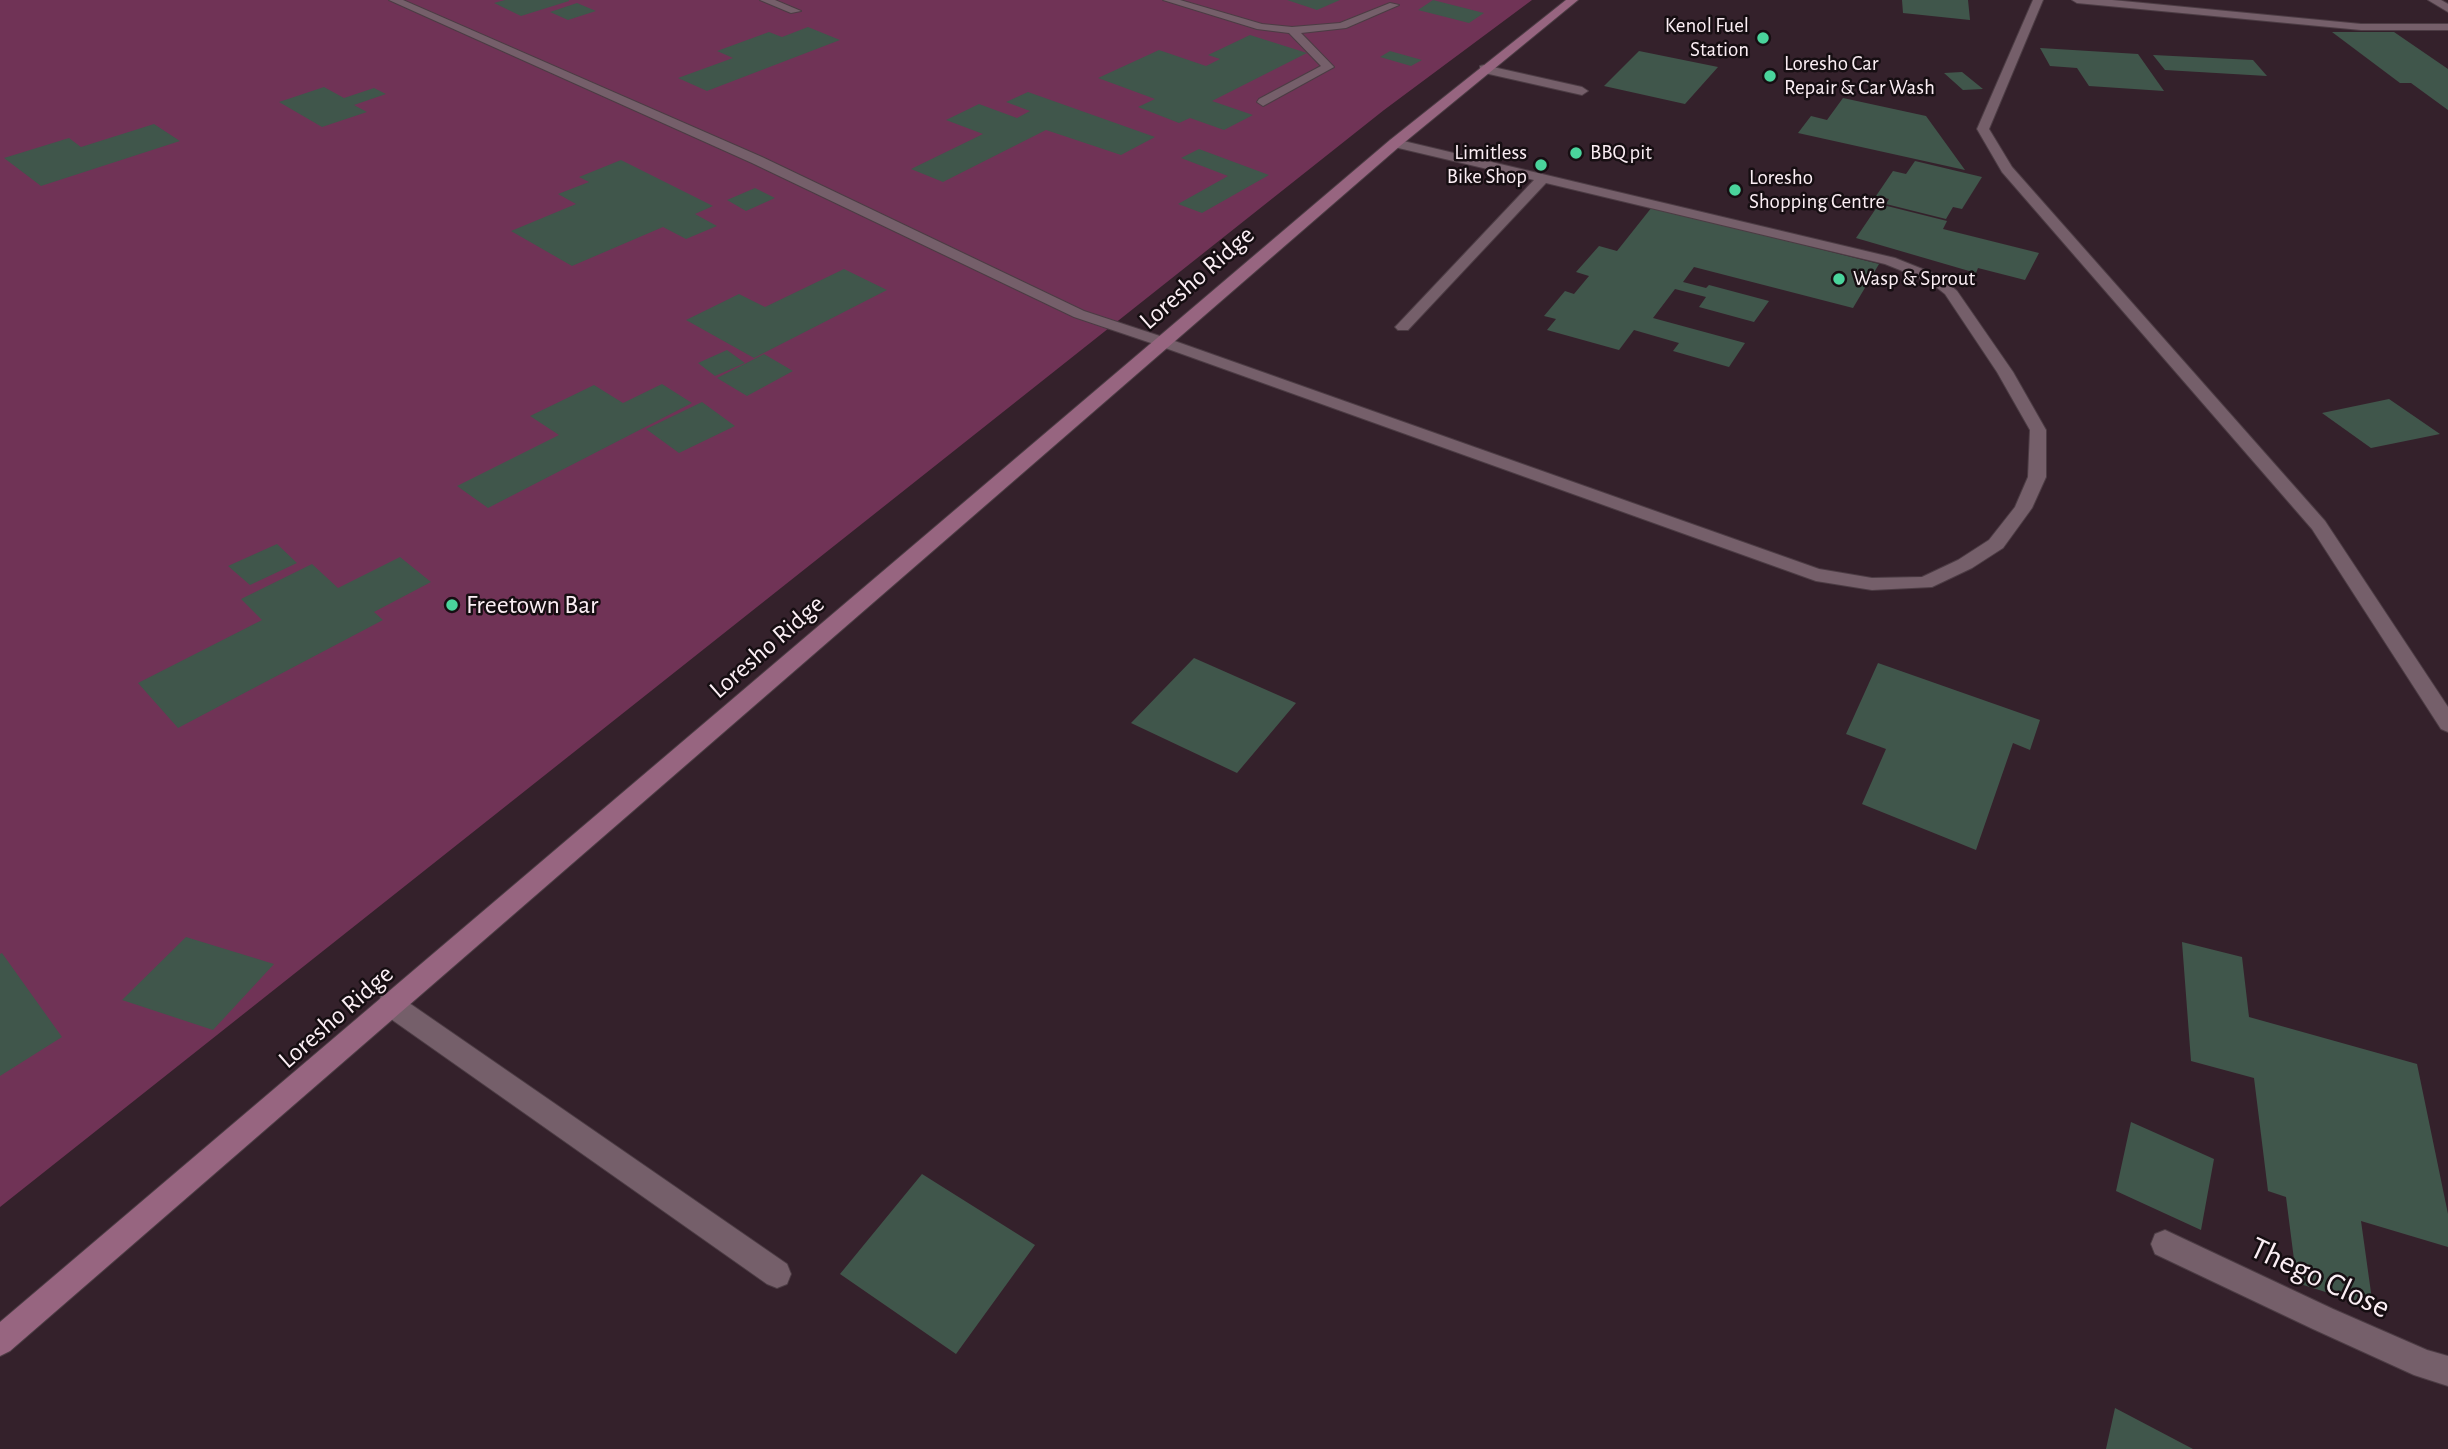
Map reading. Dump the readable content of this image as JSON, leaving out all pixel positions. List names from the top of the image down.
{
  "streets": {
    "main road": ["Loresho Ridge"],
    "street": ["Thego Close"]
  },
  "places": [
    "Kenol Fuel Station",
    "Loresho Car Repair & Car Wash",
    "BBQ pit",
    "Limitless Bike Shop",
    "Loresho Shopping Centre",
    "Wasp & Sprout",
    "Freetown Bar"
  ]
}
